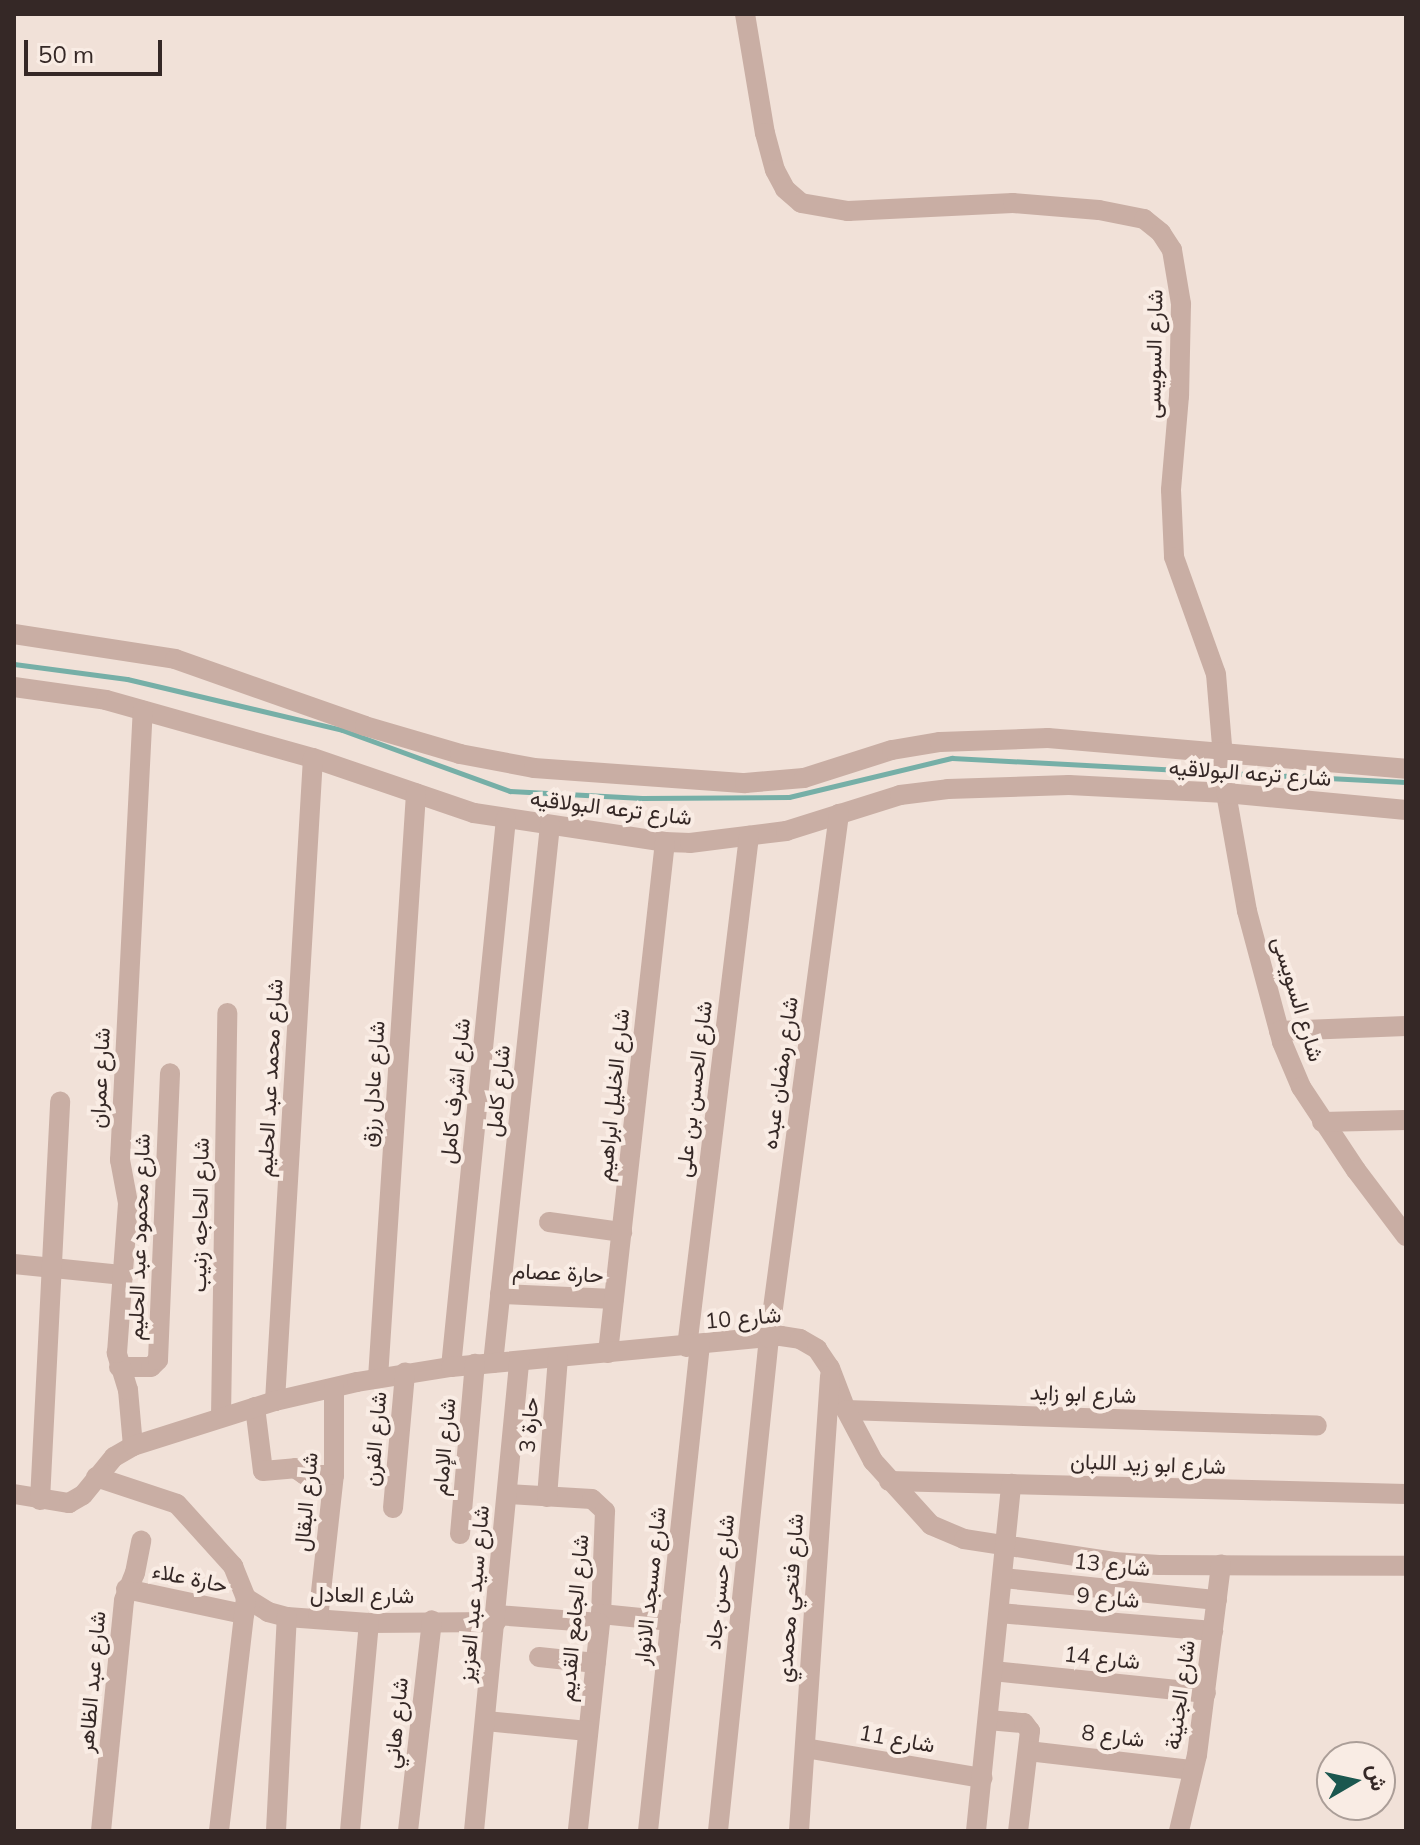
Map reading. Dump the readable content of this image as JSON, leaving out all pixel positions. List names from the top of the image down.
{
  "streets": {
    "street": [
      "شارع السويسى",
      "شارع ترعه البولاقيه",
      "شارع رمضان عبده",
      "شارع عمران",
      "شارع محمد عبد الحليم",
      "شارع عادل رزق",
      "شارع الحسن بن على",
      "شارع اشرف كامل",
      "شارع كامل",
      "شارع الخليل ابراهيم",
      "شارع الحاجه زنيب",
      "شارع محمود عبد الحليم",
      "حارة عصام",
      "شارع 10",
      "شارع ابو زايد",
      "حارة 3",
      "شارع الفرن",
      "شارع الإمام",
      "شارع ابو زيد اللبان",
      "شارع البقال",
      "شارع 13",
      "حارة علاء",
      "شارع حسن جاد",
      "شارع مسجد الانوار",
      "شارع سيد عبد العزيز",
      "شارع العادل",
      "شارع فتحي محمدي",
      "شارع 9",
      "شارع الجامع القديم",
      "شارع 14",
      "شارع عبد الظاهر",
      "شارع الجنينة",
      "شارع هاني",
      "شارع 8",
      "شارع 11"
    ]
  },
  "crossings": [
    ["شارع السويسى", "شارع ترعه البولاقيه"],
    ["شارع ترعه البولاقيه", "شارع رمضان عبده"],
    ["شارع ترعه البولاقيه", "شارع عمران"],
    ["شارع ترعه البولاقيه", "شارع محمد عبد الحليم"],
    ["شارع ترعه البولاقيه", "شارع عادل رزق"],
    ["شارع ترعه البولاقيه", "شارع الحسن بن على"],
    ["شارع ترعه البولاقيه", "شارع اشرف كامل"],
    ["شارع ترعه البولاقيه", "شارع كامل"],
    ["شارع ترعه البولاقيه", "شارع الخليل ابراهيم"],
    ["شارع رمضان عبده", "شارع 10"],
    ["شارع رمضان عبده", "شارع حسن جاد"],
    ["شارع عمران", "شارع محمود عبد الحليم"],
    ["شارع عمران", "شارع 10"],
    ["شارع محمد عبد الحليم", "شارع 10"],
    ["شارع محمد عبد الحليم", "شارع البقال"],
    ["شارع عادل رزق", "شارع 10"],
    ["شارع الحسن بن على", "شارع 10"],
    ["شارع الحسن بن على", "شارع مسجد الانوار"],
    ["شارع اشرف كامل", "شارع 10"],
    ["شارع كامل", "حارة عصام"],
    ["شارع كامل", "شارع 10"],
    ["شارع كامل", "شارع الإمام"],
    ["شارع الخليل ابراهيم", "حارة عصام"],
    ["شارع الخليل ابراهيم", "شارع 10"],
    ["شارع الحاجه زنيب", "شارع 10"],
    ["شارع 10", "شارع ابو زايد"],
    ["شارع 10", "حارة 3"],
    ["شارع 10", "شارع الفرن"],
    ["شارع 10", "شارع الإمام"],
    ["شارع 10", "شارع ابو زيد اللبان"],
    ["شارع 10", "شارع البقال"],
    ["شارع 10", "شارع حسن جاد"],
    ["شارع 10", "شارع مسجد الانوار"],
    ["شارع 10", "شارع سيد عبد العزيز"],
    ["شارع 10", "شارع فتحي محمدي"],
    ["شارع 10", "شارع الجنينة"],
    ["حارة 3", "شارع الجامع القديم"],
    ["شارع البقال", "شارع العادل"],
    ["شارع 13", "شارع الجنينة"],
    ["حارة علاء", "شارع العادل"],
    ["حارة علاء", "شارع عبد الظاهر"],
    ["شارع مسجد الانوار", "شارع العادل"],
    ["شارع سيد عبد العزيز", "شارع العادل"],
    ["شارع سيد عبد العزيز", "شارع الجامع القديم"],
    ["شارع العادل", "شارع الجامع القديم"],
    ["شارع العادل", "شارع هاني"],
    ["شارع فتحي محمدي", "شارع 11"],
    ["شارع 9", "شارع الجنينة"],
    ["شارع 14", "شارع الجنينة"],
    ["شارع الجنينة", "شارع 8"]
  ],
  "scale_bar": "50 m",
  "north": "right"
}
